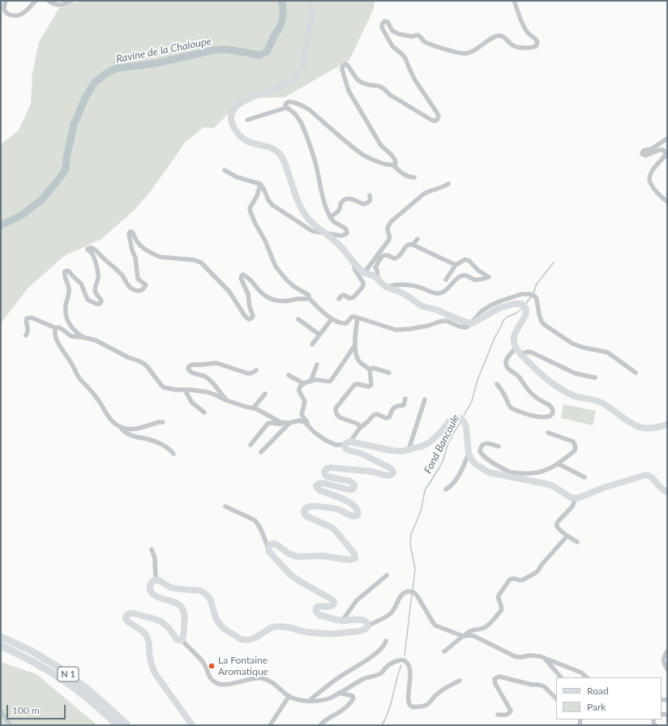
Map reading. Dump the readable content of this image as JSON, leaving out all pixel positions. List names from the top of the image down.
{
  "streets": {
    "highway": ["N 1"]
  },
  "water": ["Ravine de la Chaloupe", "Fond Bancoule"],
  "places": ["La Fontaine Aromatique"],
  "legend": ["Road", "Park"],
  "scale_bar": "100 m"
}
